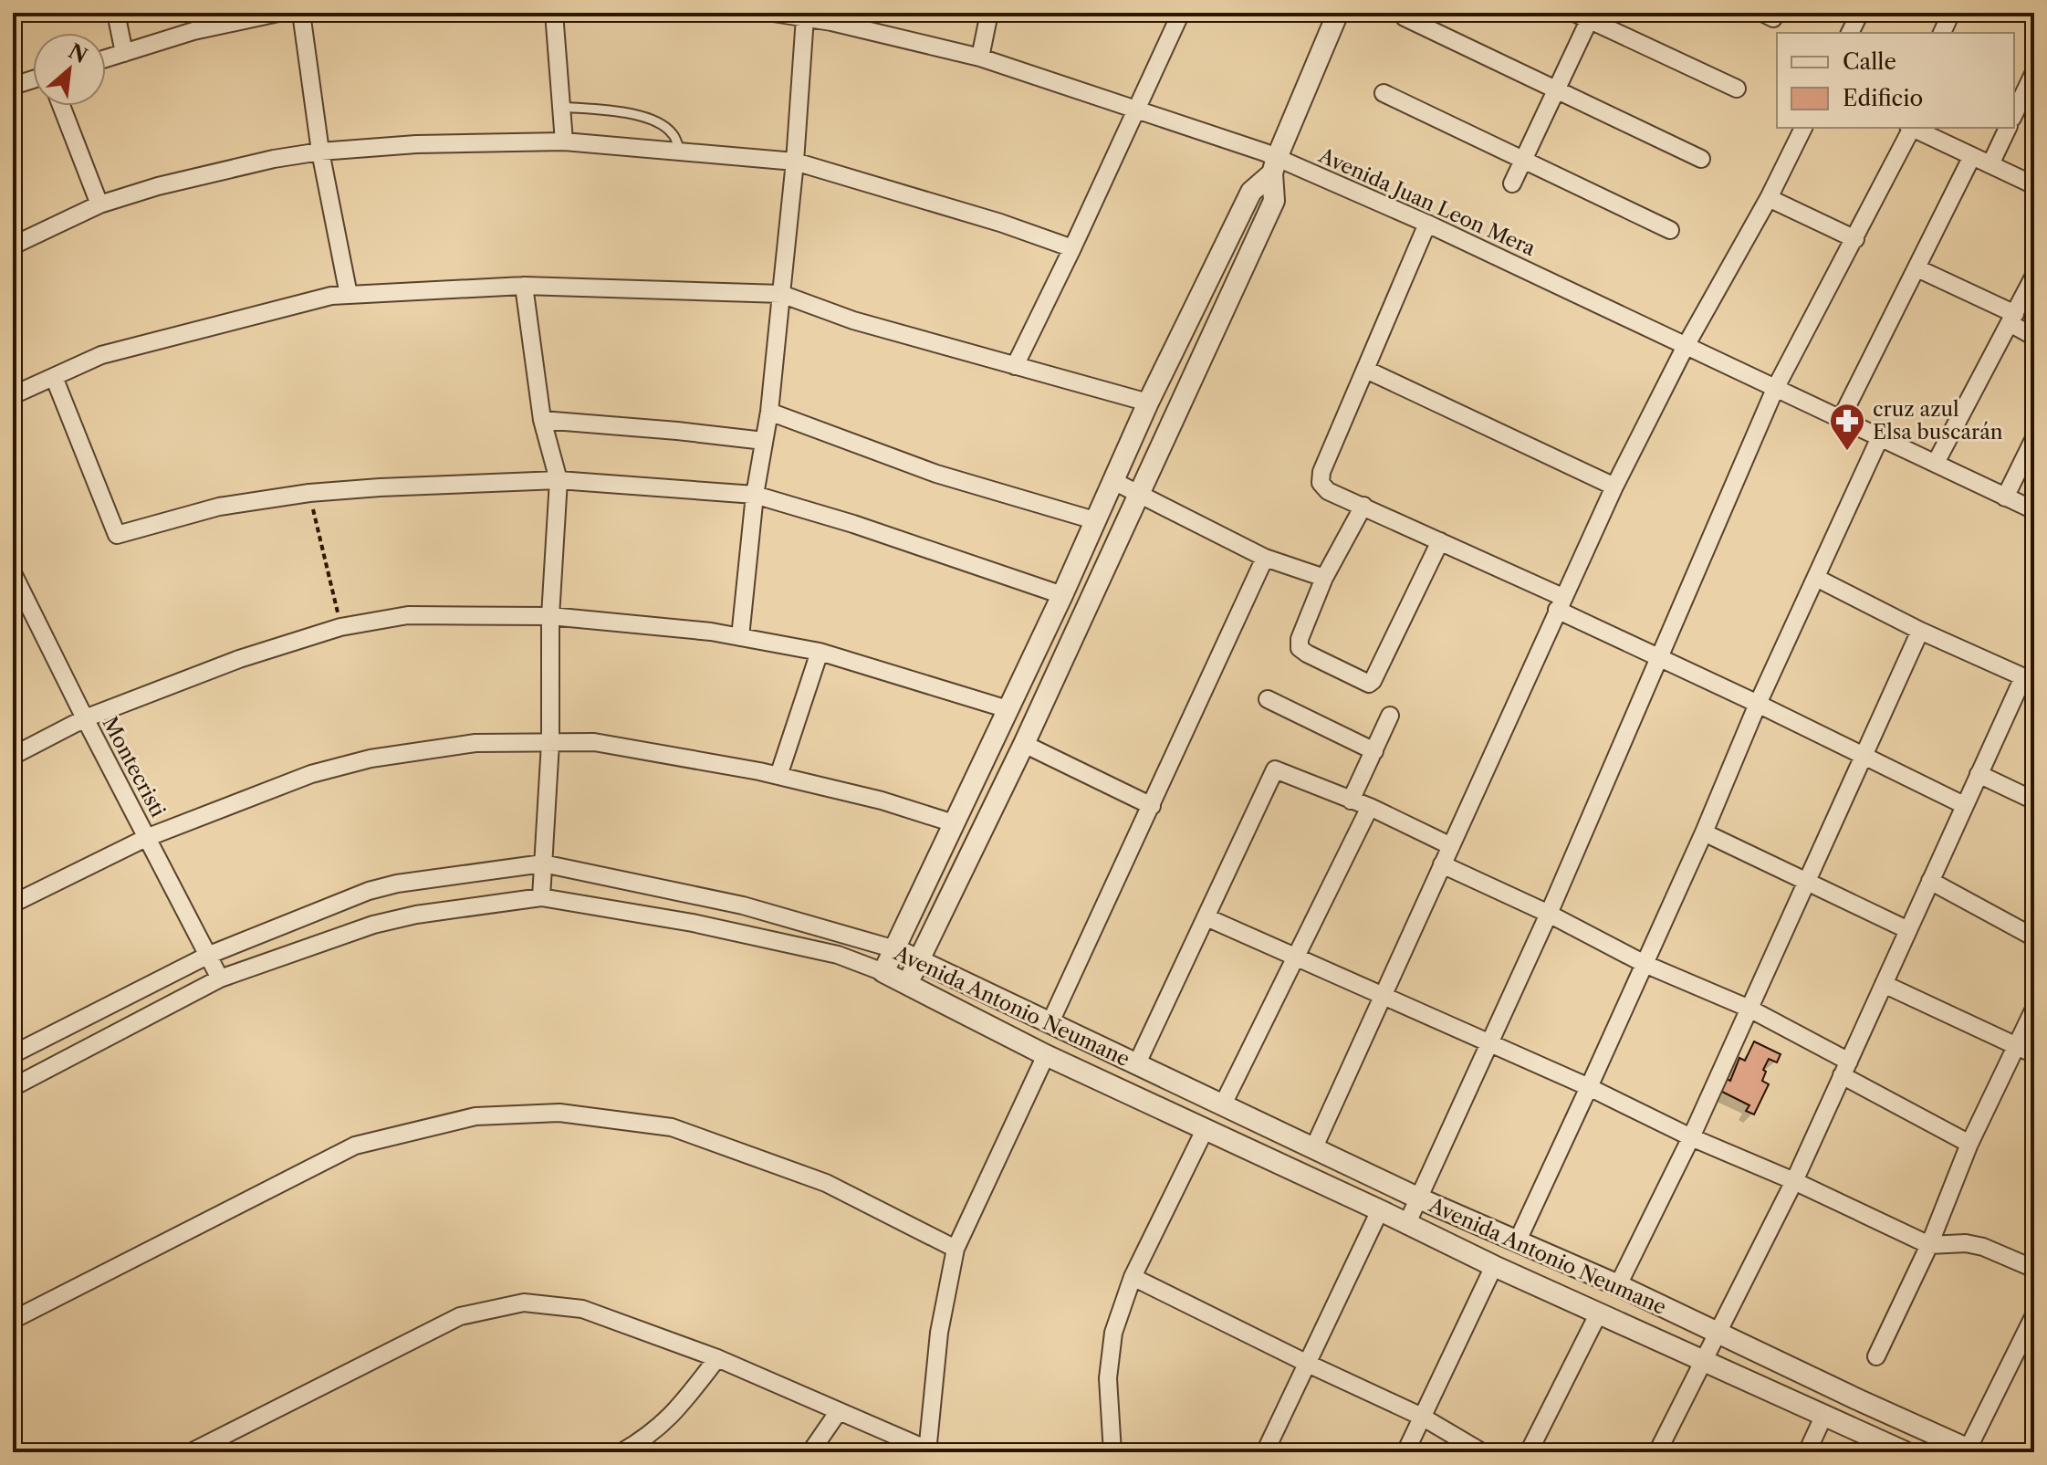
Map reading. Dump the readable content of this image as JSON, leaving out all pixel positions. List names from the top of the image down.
{
  "streets": {
    "street": ["Avenida Juan Leon Mera", "Montecristi", "Avenida Antonio Neumane"]
  },
  "crossings": [
    ["Montecristi", "Avenida Antonio Neumane"]
  ],
  "places": {
    "pharmacy": ["cruz azul Elsa buscarán"]
  },
  "legend": ["Calle", "Edificio"],
  "north": "top right"
}
